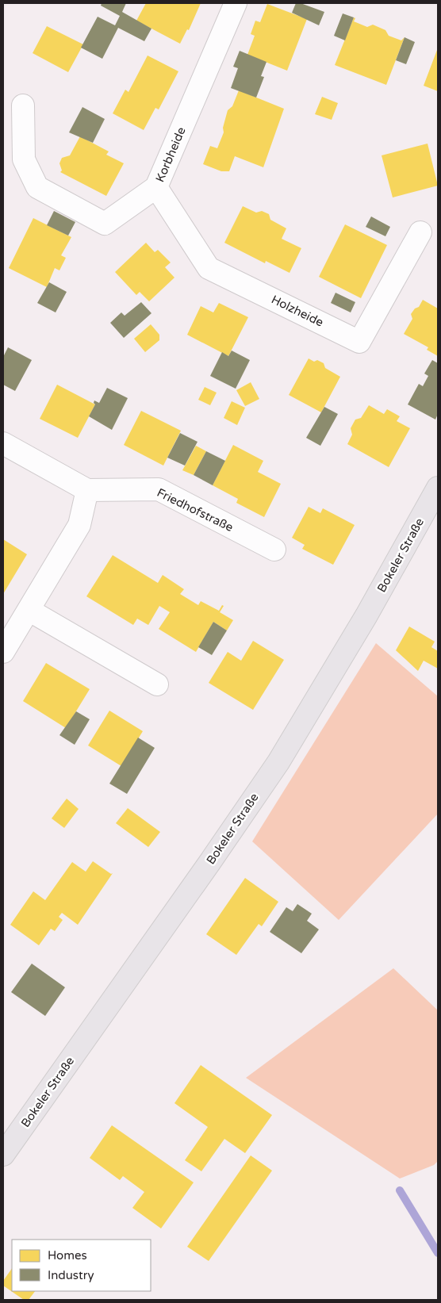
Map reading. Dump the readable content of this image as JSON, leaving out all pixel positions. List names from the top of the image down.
{
  "streets": {
    "main road": ["Bokeler Straße"],
    "street": ["Korbheide", "Holzheide", "Friedhofstraße"]
  },
  "crossings": [
    ["Korbheide", "Holzheide"]
  ],
  "legend": ["Homes", "Industry"]
}
